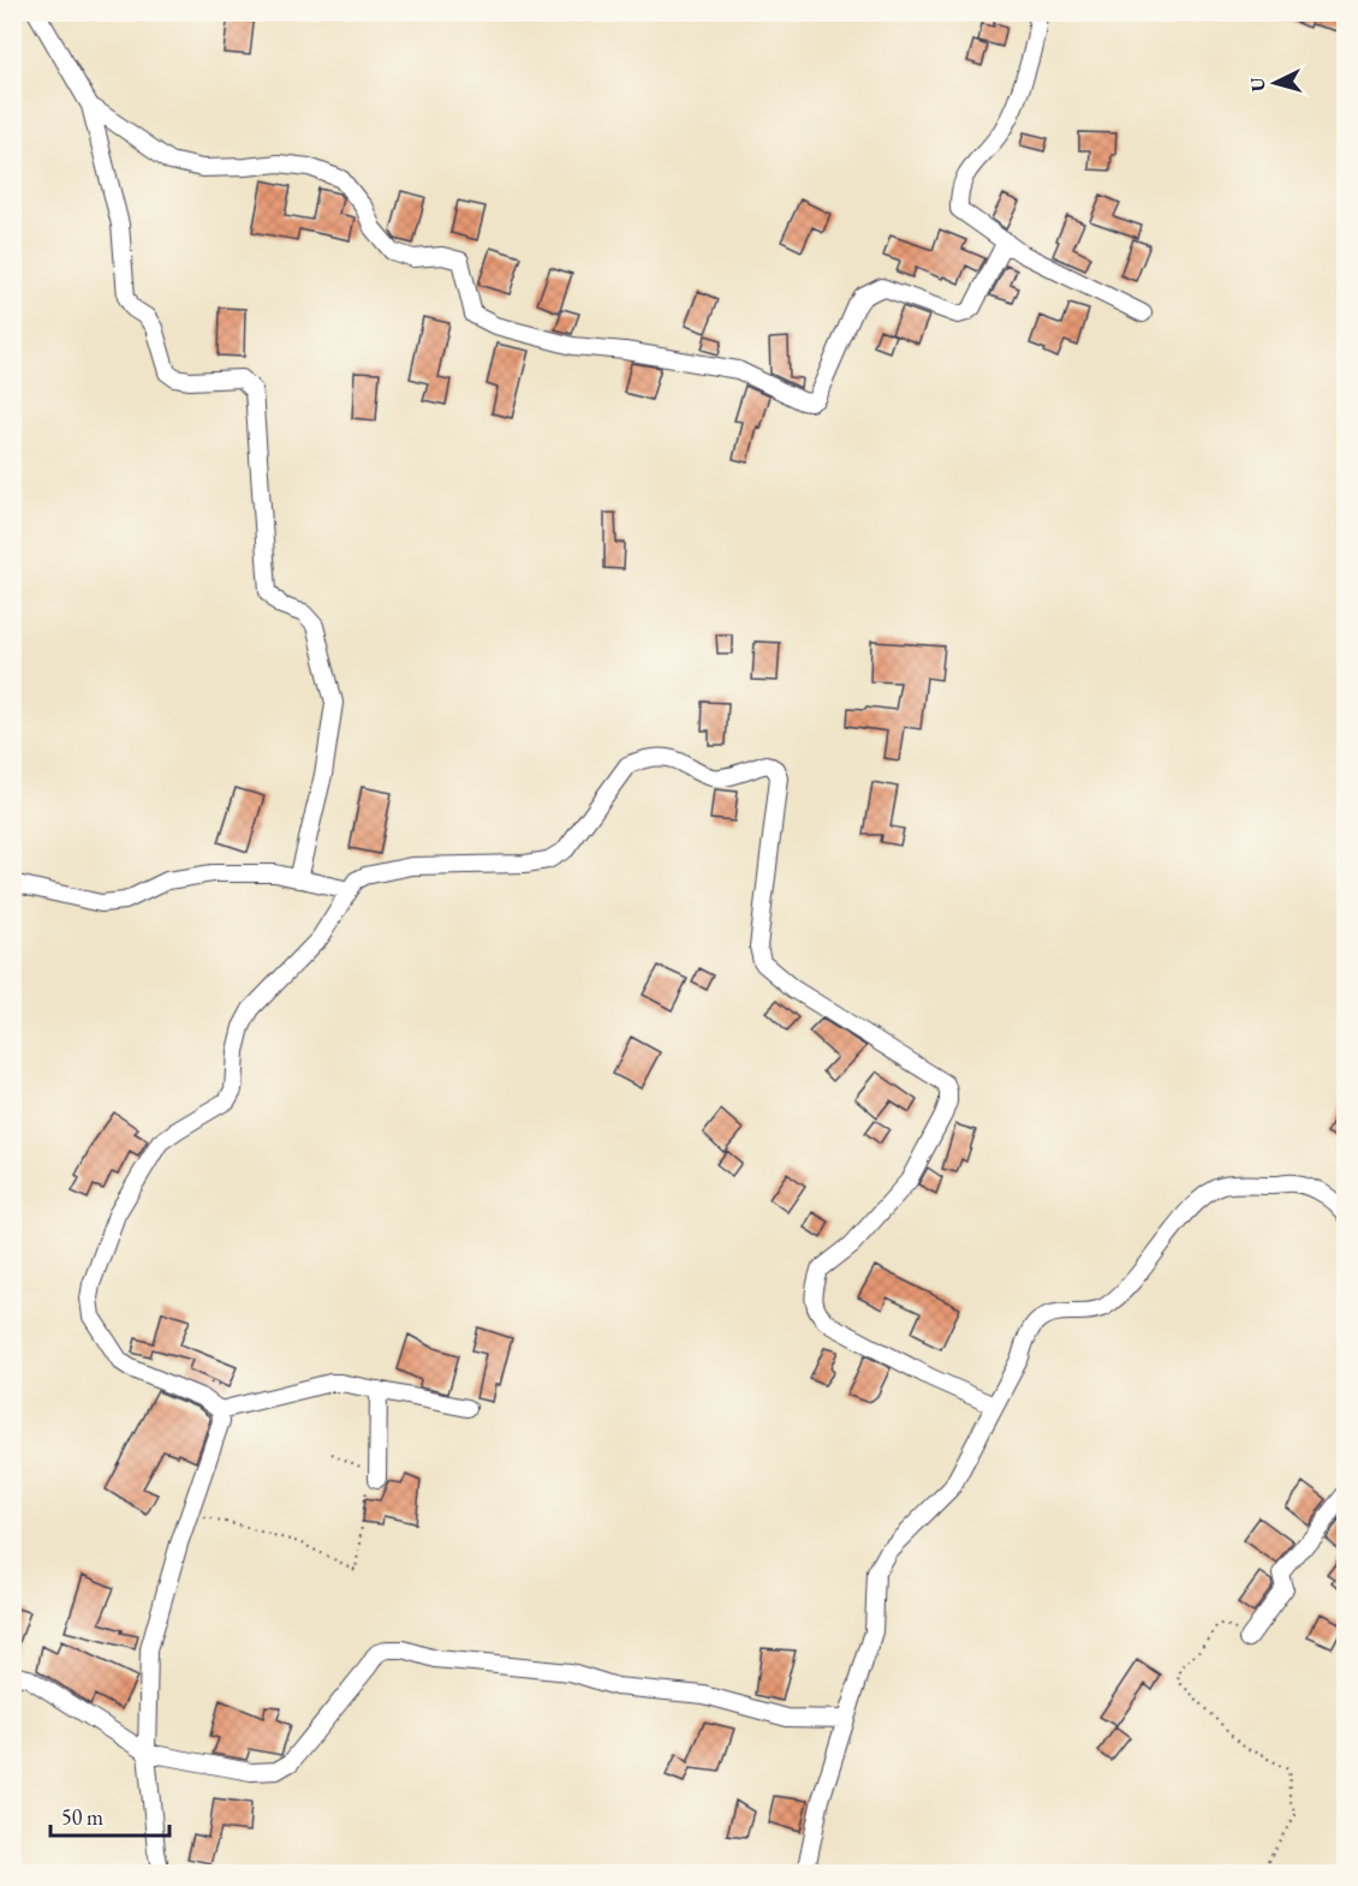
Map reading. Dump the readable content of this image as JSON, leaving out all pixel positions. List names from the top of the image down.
{
  "scale_bar": "50 m",
  "north": "left"
}
